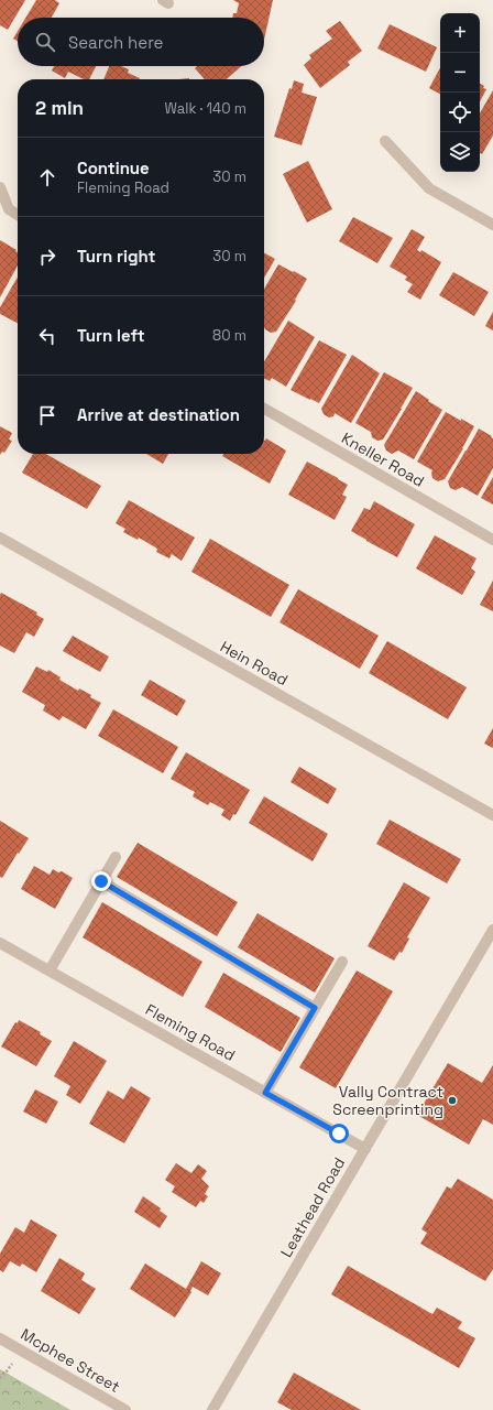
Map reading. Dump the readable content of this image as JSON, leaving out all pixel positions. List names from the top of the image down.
{
  "streets": {
    "street": [
      "Kneller Road",
      "Hein Road",
      "Fleming Road",
      "Leathead Road",
      "Mcphee Street"
    ]
  },
  "crossings": [
    ["Fleming Road", "Leathead Road"]
  ],
  "places": ["Vally Contract Screenprinting"],
  "page": {
    "map_buttons": ["+", "−"],
    "search": "Search here",
    "heading": ["2 min", "Walk · 140 m"],
    "list": [
      ["Continue", "Fleming Road", "30 m"],
      ["Turn right", "30 m"],
      ["Turn left", "80 m"],
      "Arrive at destination"
    ]
  }
}
